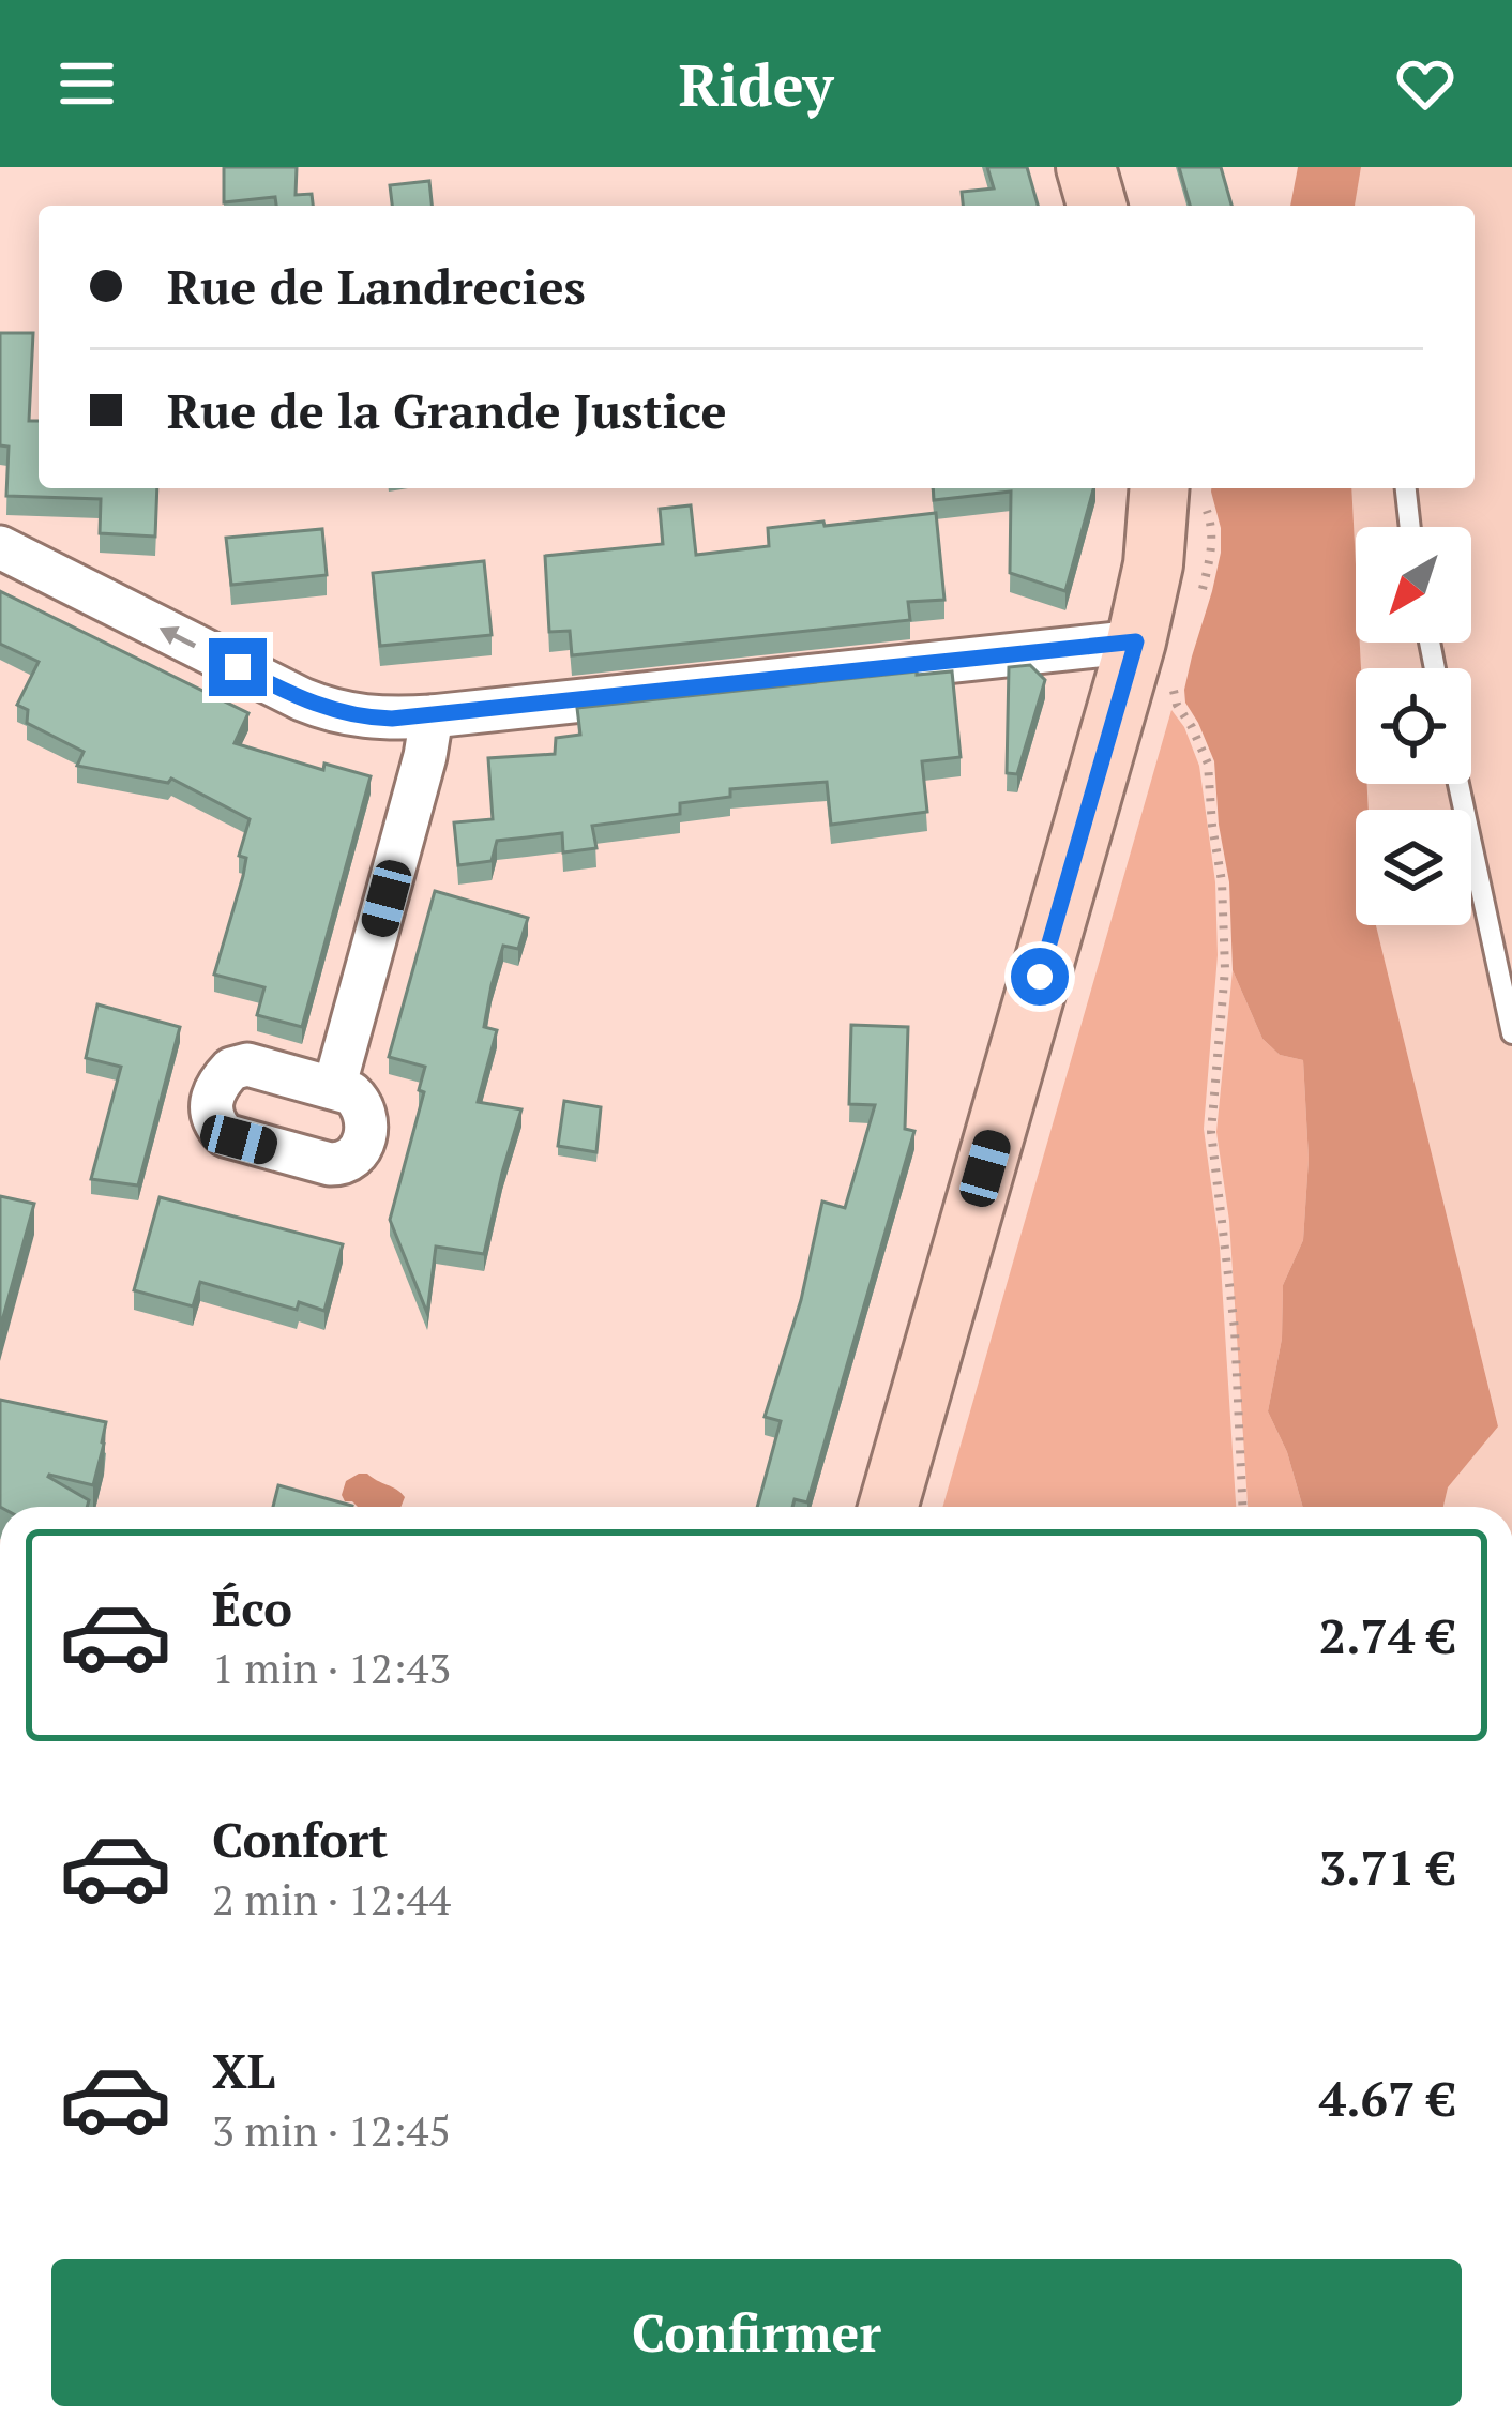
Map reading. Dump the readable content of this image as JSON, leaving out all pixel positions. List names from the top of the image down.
{
  "north": "bottom left",
  "page": {
    "header": "Ridey",
    "banner": ["Rue de Landrecies", "Rue de la Grande Justice"],
    "list": [
      {
        "name": "Éco",
        "note": "1 min · 12:43",
        "value": "2.74 €"
      },
      {
        "name": "Confort",
        "note": "2 min · 12:44",
        "value": "3.71 €"
      },
      {
        "name": "XL",
        "note": "3 min · 12:45",
        "value": "4.67 €"
      }
    ],
    "buttons": "Confirmer"
  }
}
